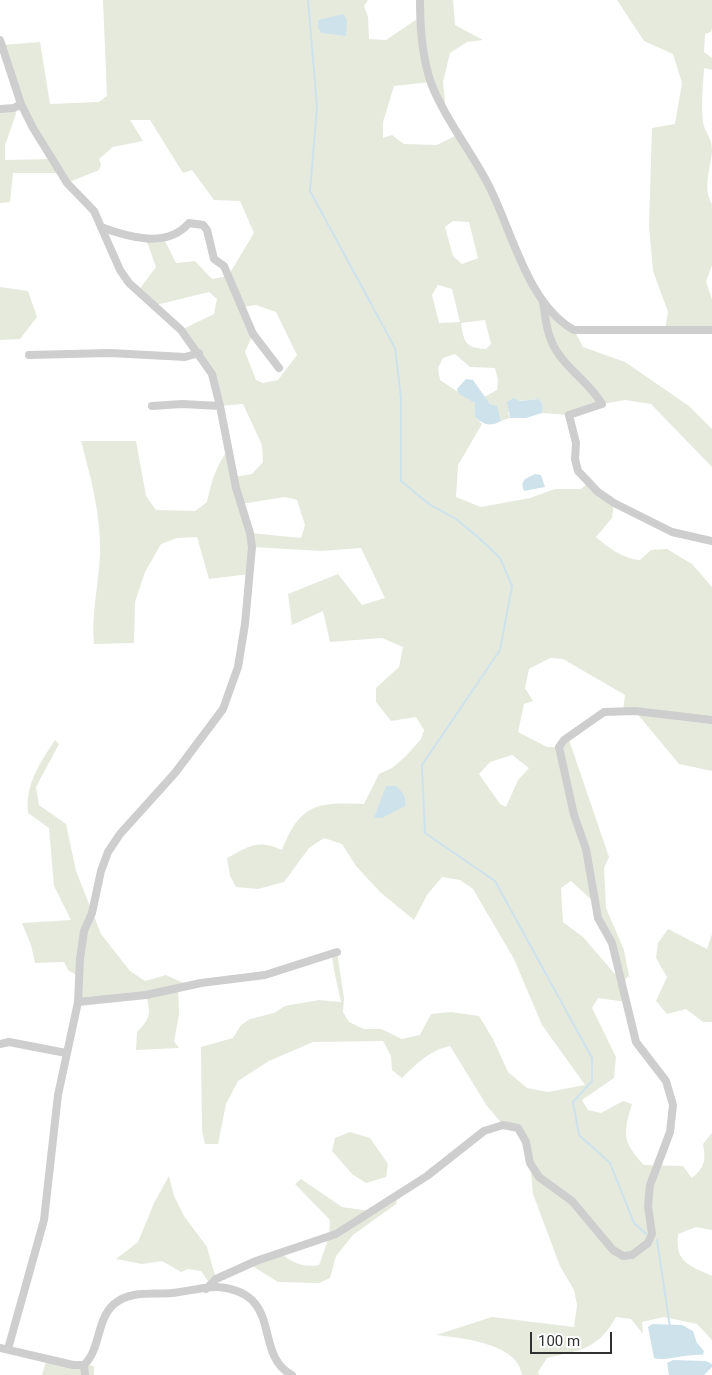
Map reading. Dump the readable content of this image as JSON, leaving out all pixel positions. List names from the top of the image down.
{
  "scale_bar": "100 m"
}
